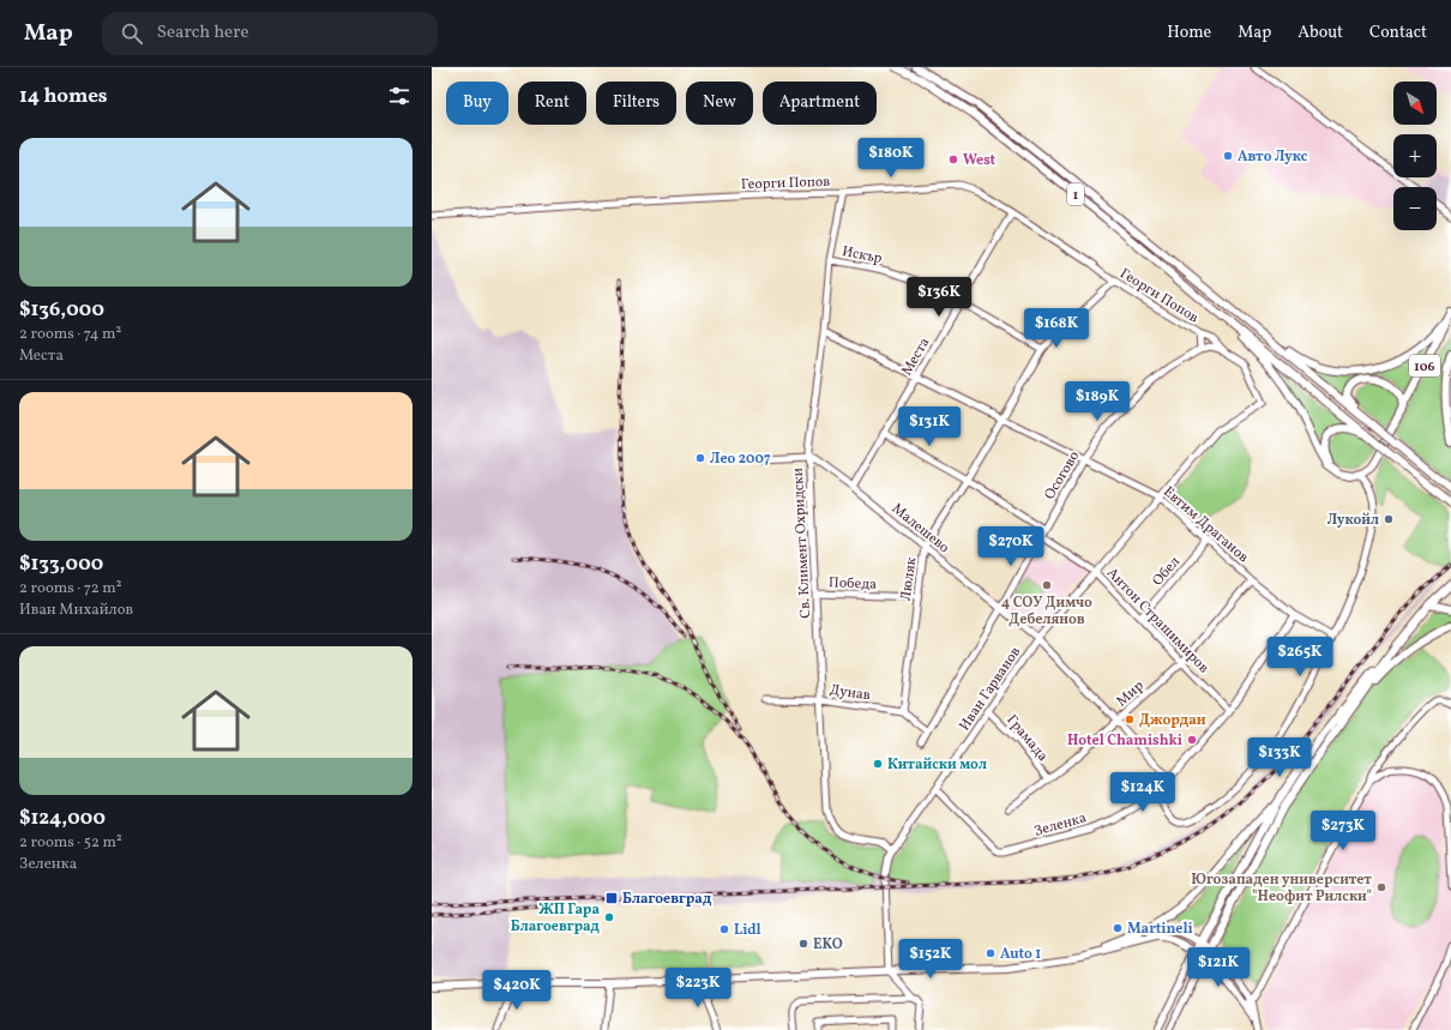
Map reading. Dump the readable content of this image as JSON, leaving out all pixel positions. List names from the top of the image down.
{
  "streets": {
    "main road": ["1", "106"],
    "street": [
      "Георги Попов",
      "Искър",
      "Места",
      "Осогово",
      "Евтим Драганов",
      "Малешево",
      "Св. Климент Охридски",
      "Обел",
      "Люляк",
      "Победа",
      "Антон Страшимиров",
      "Иван Гарванов",
      "Дунав",
      "Мир",
      "Грамада",
      "Зеленка"
    ]
  },
  "crossings": [
    ["Георги Попов", "Места"],
    ["Георги Попов", "Св. Климент Охридски"],
    ["Георги Попов", "Люляк"],
    ["Георги Попов", "Иван Гарванов"],
    ["Искър", "Места"],
    ["Искър", "Св. Климент Охридски"],
    ["Искър", "Люляк"],
    ["Места", "Евтим Драганов"],
    ["Места", "Малешево"],
    ["Осогово", "Евтим Драганов"],
    ["Осогово", "Малешево"],
    ["Осогово", "Антон Страшимиров"],
    ["Евтим Драганов", "Св. Климент Охридски"],
    ["Евтим Драганов", "Обел"],
    ["Евтим Драганов", "Люляк"],
    ["Евтим Драганов", "Иван Гарванов"],
    ["Евтим Драганов", "Мир"],
    ["Евтим Драганов", "Зеленка"],
    ["Малешево", "Св. Климент Охридски"],
    ["Малешево", "Люляк"],
    ["Малешево", "Иван Гарванов"],
    ["Малешево", "Мир"],
    ["Малешево", "Зеленка"],
    ["Св. Климент Охридски", "Победа"],
    ["Св. Климент Охридски", "Иван Гарванов"],
    ["Св. Климент Охридски", "Дунав"],
    ["Обел", "Антон Страшимиров"],
    ["Люляк", "Победа"],
    ["Люляк", "Дунав"],
    ["Антон Страшимиров", "Иван Гарванов"],
    ["Антон Страшимиров", "Мир"],
    ["Антон Страшимиров", "Зеленка"],
    ["Иван Гарванов", "Грамада"],
    ["Иван Гарванов", "Зеленка"],
    ["Мир", "Грамада"]
  ],
  "places": {
    "other": [
      "Авто Лукс",
      "West",
      "Лео 2007",
      "Лукойл",
      "4 СОУ Димчо Дебелянов",
      "Джордан",
      "Hotel Chamishki",
      "Китайски мол",
      "Югозападен университет \"Неофит Рилски\"",
      "ЖП Гара Благоевград",
      "Martineli",
      "Lidl",
      "EKO",
      "Auto 1"
    ],
    "transit": ["Благоевград"]
  },
  "north": "bottom right",
  "page": {
    "header": "Map",
    "search": "Search here",
    "nav": [
      "Home",
      "Map",
      "About",
      "Contact"
    ],
    "heading": "14 homes",
    "map_buttons": ["+", "−"],
    "chip": [
      "Buy",
      "Rent",
      "Filters",
      "New",
      "Apartment"
    ],
    "list": [
      {
        "name": "$136,000",
        "note": "2 rooms · 74 m² · Места"
      },
      {
        "name": "$133,000",
        "note": "2 rooms · 72 m² · Иван Михайлов"
      },
      {
        "name": "$124,000",
        "note": "2 rooms · 52 m² · Зеленка"
      }
    ],
    "price": [
      "$180K",
      "$136K",
      "$168K",
      "$189K",
      "$131K",
      "$270K",
      "$265K",
      "$133K",
      "$124K",
      "$273K",
      "$152K",
      "$121K",
      "$223K",
      "$420K"
    ]
  }
}
